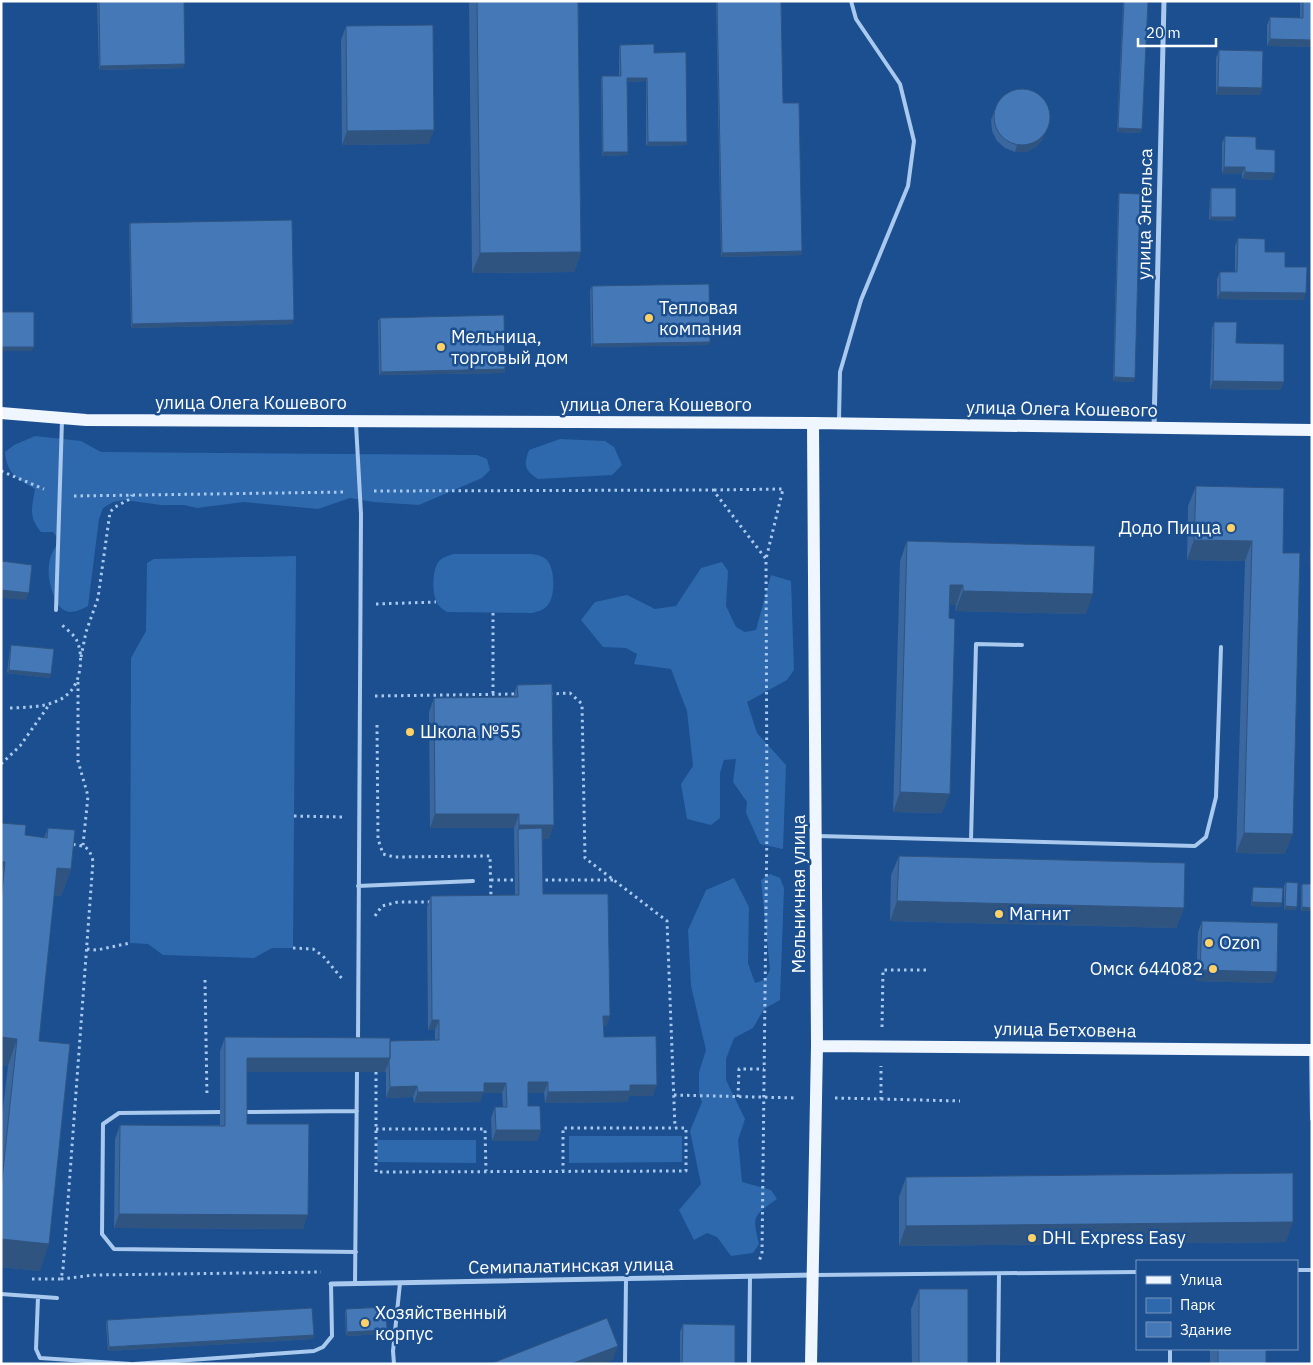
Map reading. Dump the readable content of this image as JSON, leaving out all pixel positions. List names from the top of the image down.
{
  "streets": {
    "main road": ["улица Олега Кошевого", "Мельничная улица", "улица Бетховена"],
    "street": ["улица Энгельса", "Семипалатинская улица"]
  },
  "crossings": [
    ["улица Энгельса", "улица Олега Кошевого"],
    ["улица Олега Кошевого", "Мельничная улица"],
    ["Мельничная улица", "улица Бетховена"],
    ["Мельничная улица", "Семипалатинская улица"]
  ],
  "places": [
    "Тепловая компания",
    "Мельница, торговый дом",
    "Додо Пицца",
    "Школа №55",
    "Магнит",
    "Ozon",
    "Омск 644082",
    "DHL Express Easy",
    "Хозяйственный корпус"
  ],
  "legend": ["Улица", "Парк", "Здание"],
  "scale_bar": "20 m"
}
